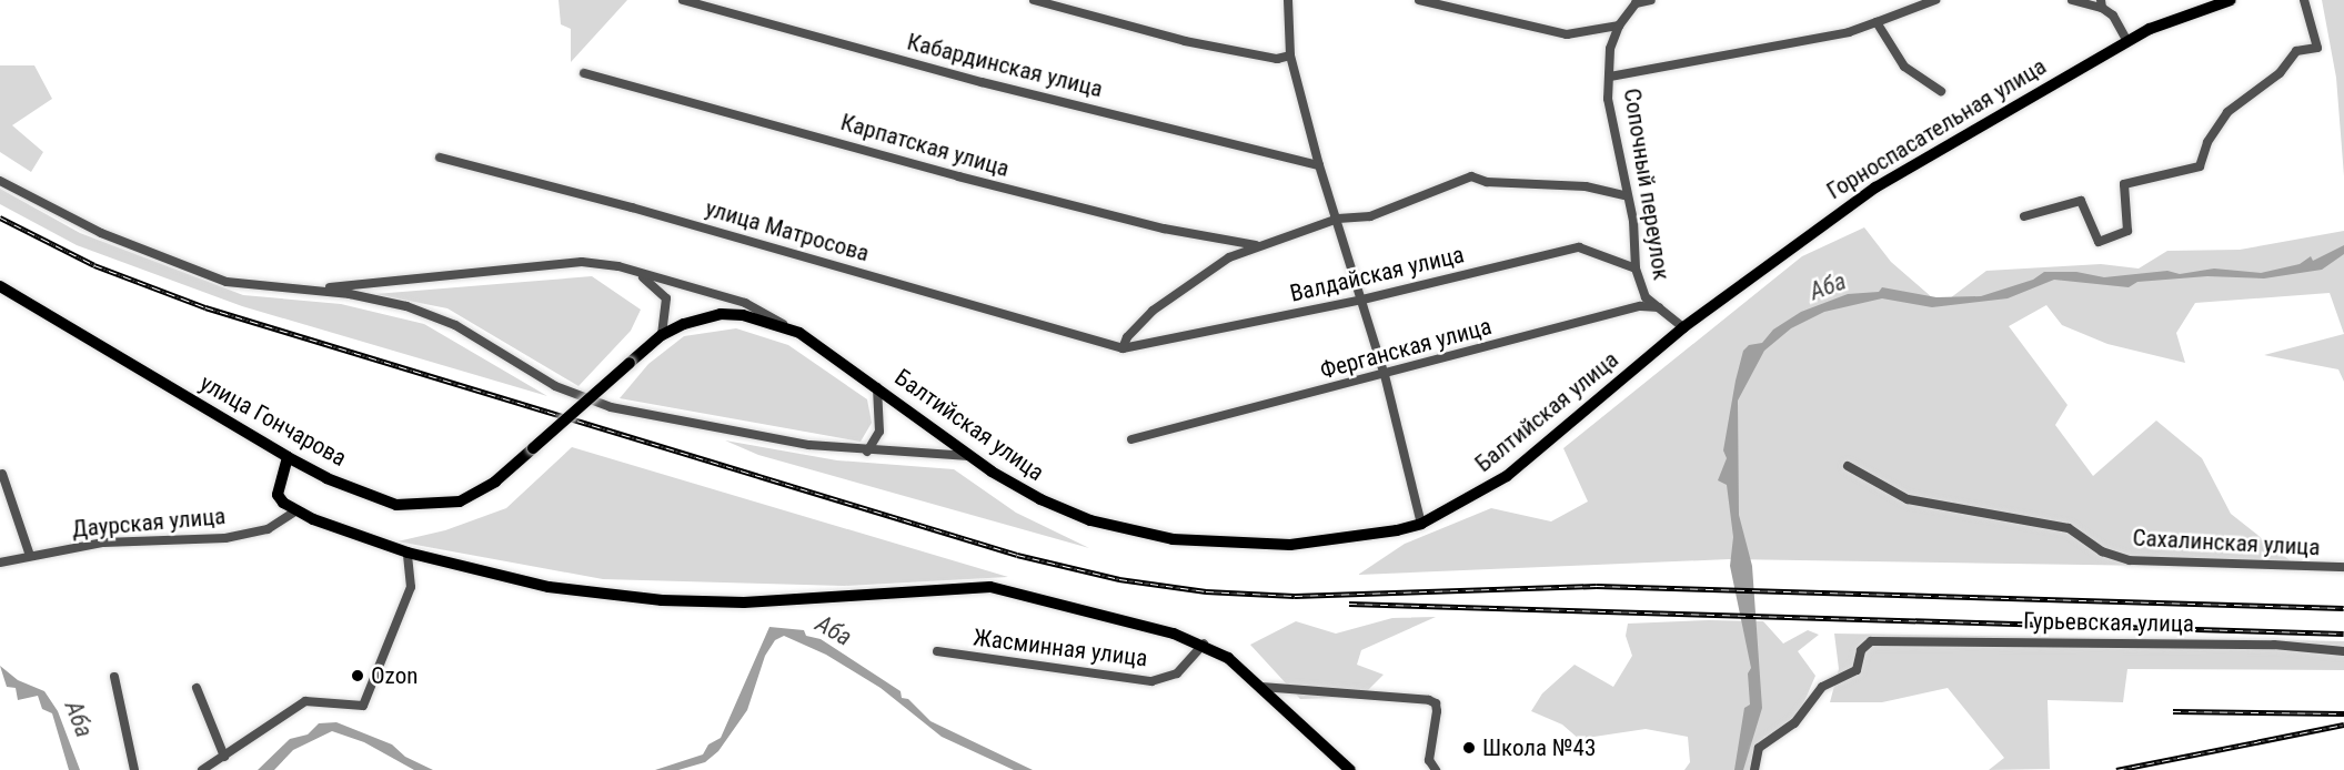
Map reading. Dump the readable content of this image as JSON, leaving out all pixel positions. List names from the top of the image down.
{
  "streets": {
    "main road": ["Горноспасательная улица", "Балтийская улица", "улица Гончарова"],
    "street": [
      "Кабардинская улица",
      "Карпатская улица",
      "Сопочный переулок",
      "улица Матросова",
      "Валдайская улица",
      "Ферганская улица",
      "Даурская улица",
      "Сахалинская улица",
      "Гурьевская улица",
      "Жасминная улица"
    ]
  },
  "crossings": [
    ["Горноспасательная улица", "Балтийская улица"],
    ["Карпатская улица", "Сопочный переулок"],
    ["Карпатская улица", "улица Матросова"],
    ["Карпатская улица", "Валдайская улица"],
    ["Сопочный переулок", "Валдайская улица"],
    ["Сопочный переулок", "Ферганская улица"],
    ["улица Матросова", "Валдайская улица"],
    ["Балтийская улица", "улица Гончарова"]
  ],
  "water": ["Аба"],
  "places": ["Ozon", "Школа №43"]
}
